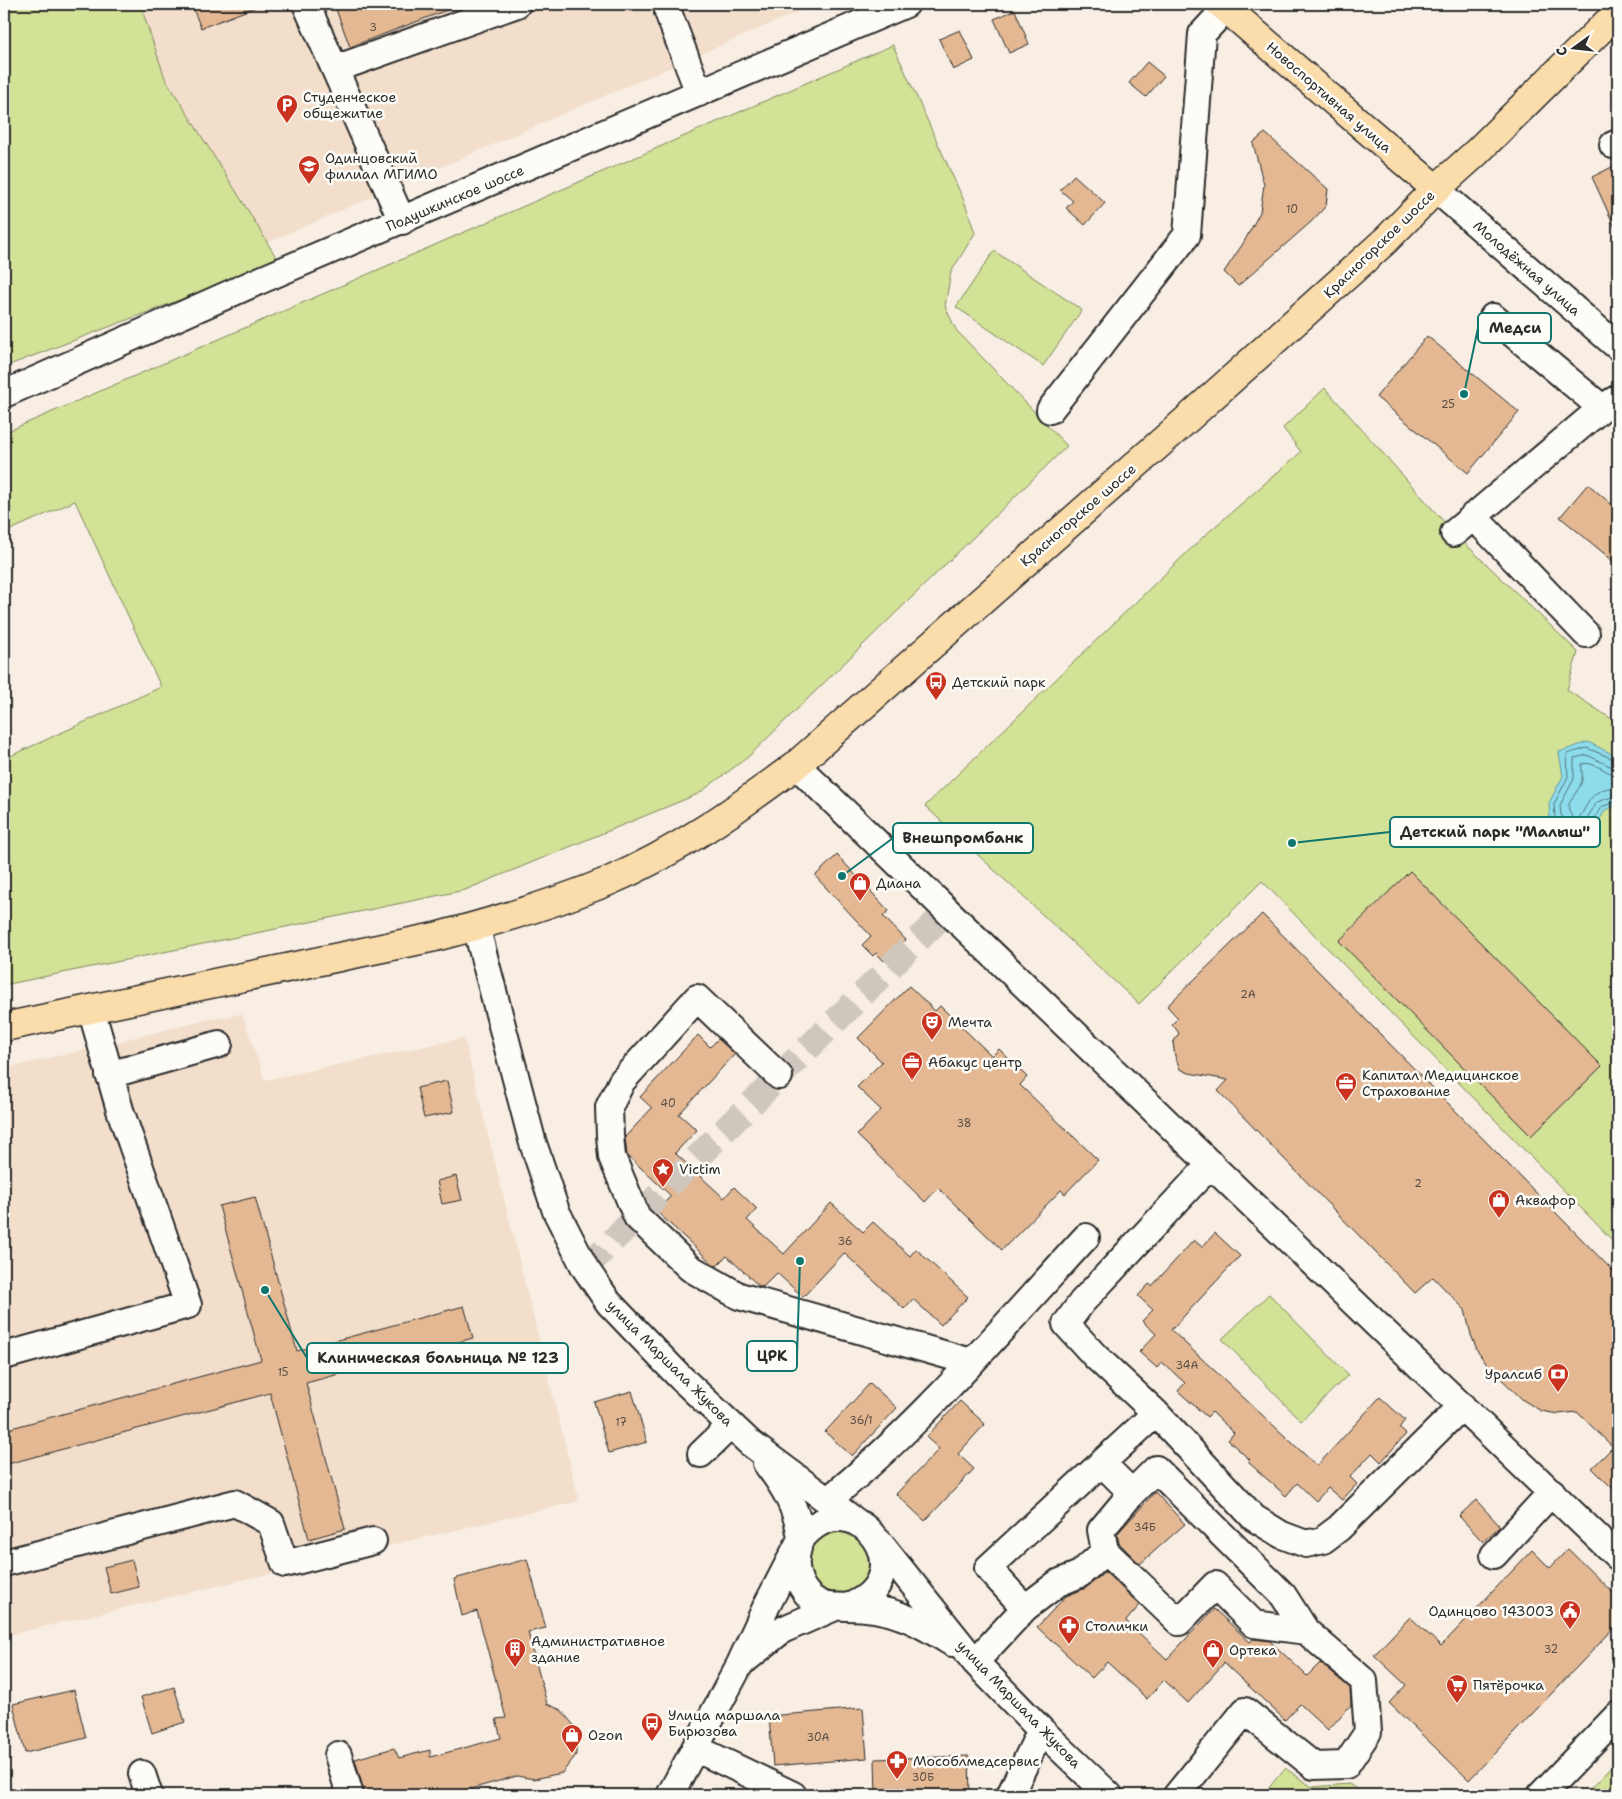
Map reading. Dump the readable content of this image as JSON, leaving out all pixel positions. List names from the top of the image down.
{
  "streets": {
    "main road": ["Новоспортивная улица", "Красногорское шоссе"],
    "street": ["Подушкинское шоссе", "Молодёжная улица", "улица Маршала Жукова"]
  },
  "crossings": [
    ["Новоспортивная улица", "Красногорское шоссе"],
    ["Новоспортивная улица", "Молодёжная улица"],
    ["Красногорское шоссе", "Молодёжная улица"],
    ["Красногорское шоссе", "улица Маршала Жукова"]
  ],
  "places": {
    "parking": ["Студенческое общежитие"],
    "school or university": ["Одинцовский филиал МГИМО"],
    "other": [
      "Медси",
      "Детский парк \"Малыш\"",
      "Внешпромбанк",
      "ЦРК",
      "Клиническая больница № 123"
    ],
    "bus stop": ["Детский парк", "Улица маршала Бирюзова"],
    "shop": [
      "Диана",
      "Аквафор",
      "Ортека",
      "Ozon"
    ],
    "theatre": ["Мечта"],
    "office": ["Абакус центр", "Капитал Медицинское Страхование"],
    "place": ["Victim"],
    "bank": ["Уралсиб"],
    "public building": ["Одинцово 143003"],
    "pharmacy": ["Столички", "Мособлмедсервис"],
    "building": ["Административное здание"],
    "supermarket": ["Пятёрочка"]
  },
  "house_numbers": [
    "3",
    "10",
    "25",
    "2А",
    "40",
    "38",
    "2",
    "36",
    "34А",
    "15",
    "36/1",
    "17",
    "34Б",
    "32",
    "30А",
    "30Б"
  ],
  "north": "left"
}
